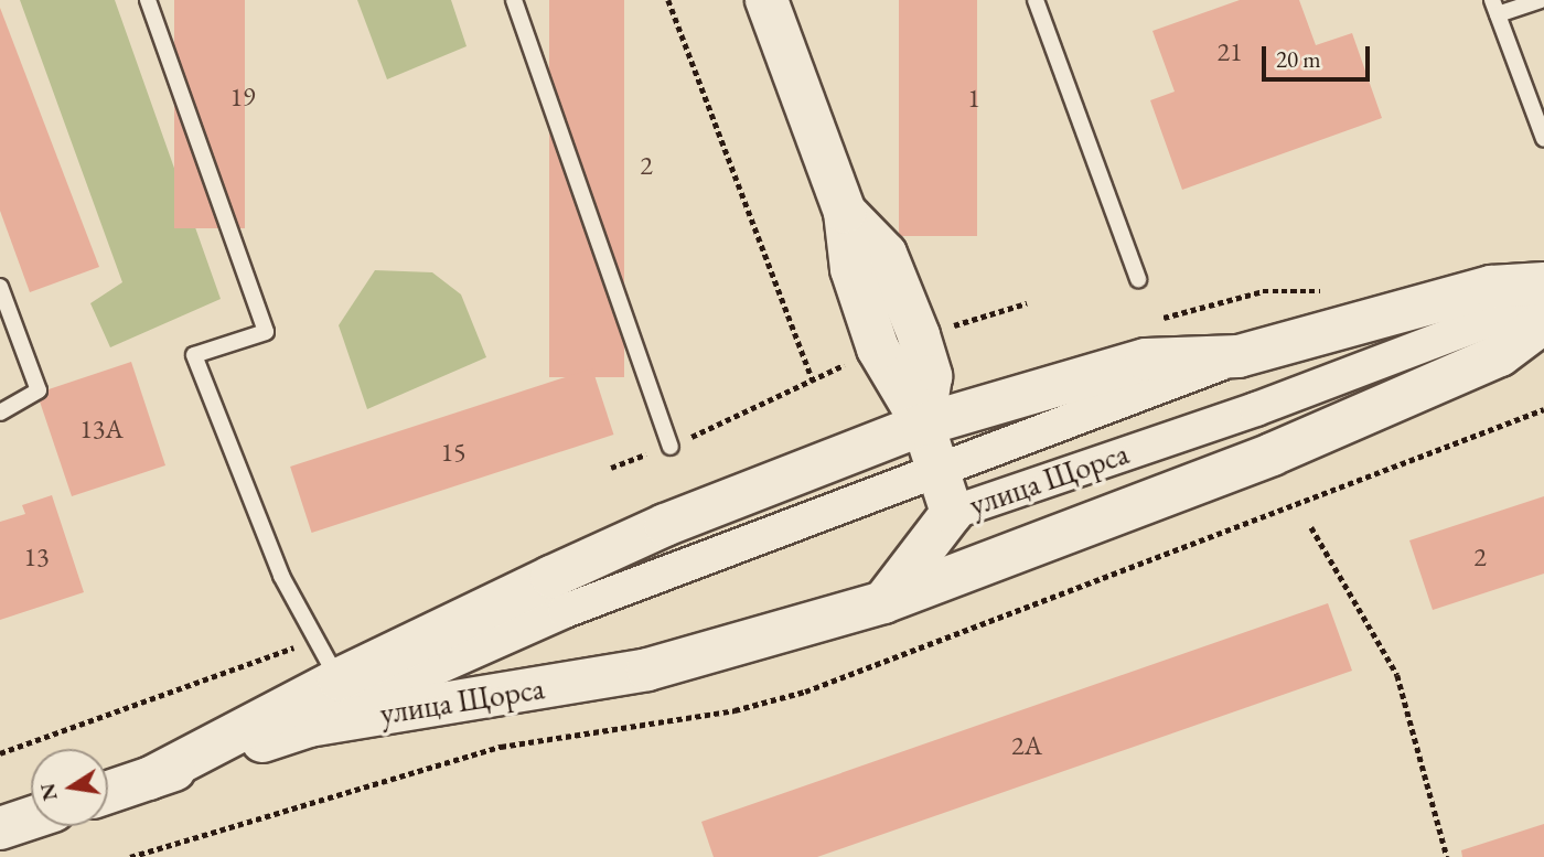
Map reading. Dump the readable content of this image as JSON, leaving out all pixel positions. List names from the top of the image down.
{
  "streets": {
    "main road": ["улица Щорса"]
  },
  "house_numbers": [
    "21",
    "19",
    "1",
    "2",
    "13А",
    "15",
    "13",
    "2",
    "2А"
  ],
  "scale_bar": "20 m",
  "north": "left"
}
